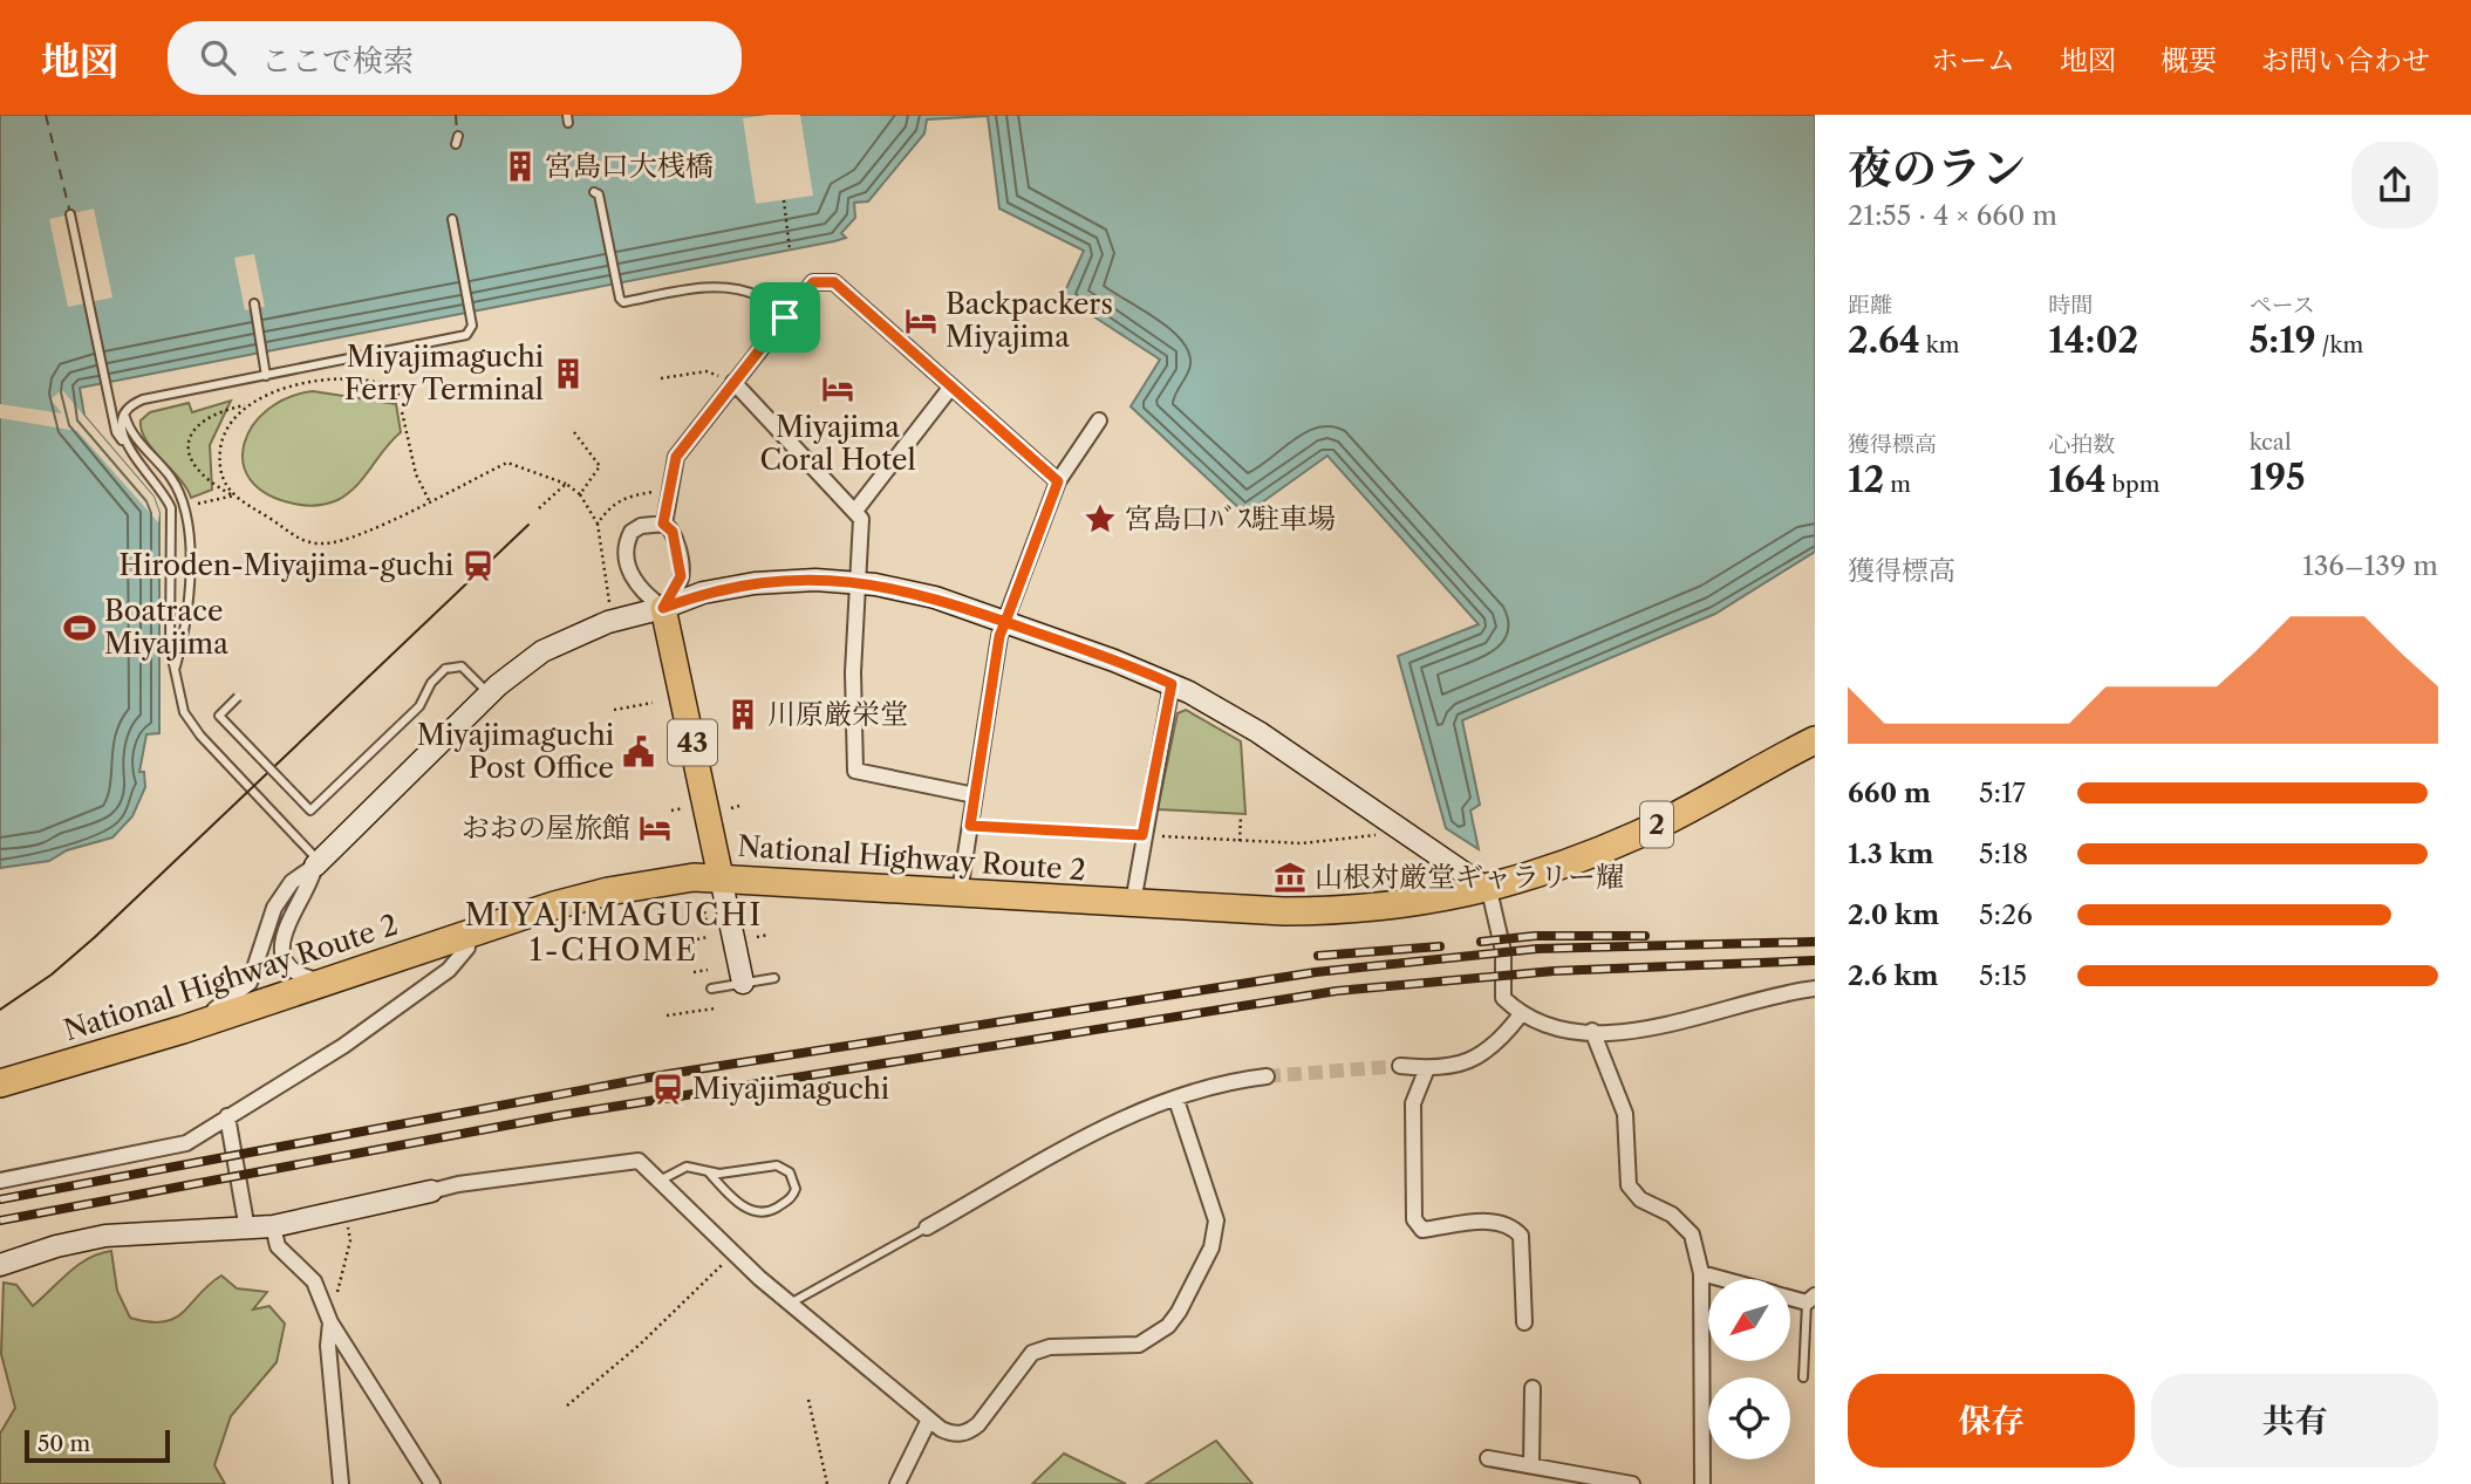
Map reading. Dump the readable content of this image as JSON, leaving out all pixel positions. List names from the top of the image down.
{
  "streets": {
    "highway": ["2", "National Highway Route 2"],
    "main road": ["43"]
  },
  "crossings": [
    ["43", "National Highway Route 2"]
  ],
  "districts": ["MIYAJIMAGUCHI 1-CHOME"],
  "places": {
    "building": ["宮島口大桟橋", "Miyajimaguchi Ferry Terminal", "川原厳栄堂"],
    "hotel": ["Backpackers Miyajima", "Miyajima Coral Hotel", "おおの屋旅館"],
    "place": ["宮島口ﾊﾞｽ駐車場"],
    "station": ["Hiroden-Miyajima-guchi", "Miyajimaguchi"],
    "sports": ["Boatrace Miyajima"],
    "public building": ["Miyajimaguchi Post Office"],
    "museum": ["山根対厳堂ギャラリー耀"]
  },
  "scale_bar": "50 m",
  "north": "bottom left",
  "page": {
    "header": "地図",
    "search": "ここで検索",
    "nav": [
      "ホーム",
      "地図",
      "概要",
      "お問い合わせ"
    ],
    "heading": ["夜のラン", "21:55 · 4 × 660 m"],
    "stats": [
      ["距離", "2.64 km"],
      ["時間", "14:02"],
      ["ペース", "5:19 /km"],
      ["獲得標高", "12 m"],
      ["心拍数", "164 bpm"],
      ["kcal", "195"]
    ],
    "chart": ["獲得標高", "136–139 m"],
    "list": [
      {
        "name": "660 m",
        "note": "5:17"
      },
      {
        "name": "1.3 km",
        "note": "5:18"
      },
      {
        "name": "2.0 km",
        "note": "5:26"
      },
      {
        "name": "2.6 km",
        "note": "5:15"
      }
    ],
    "buttons": ["保存", "共有"],
    "scale": "50 m"
  }
}
